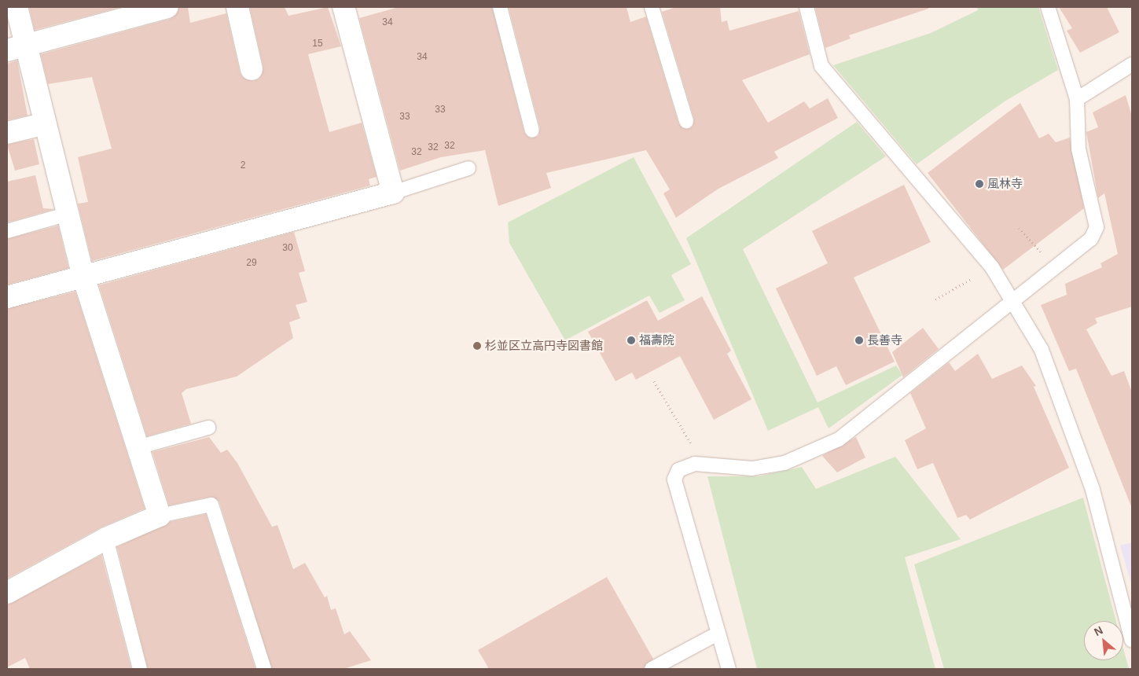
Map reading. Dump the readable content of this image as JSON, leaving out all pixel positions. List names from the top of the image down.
{
  "places": [
    "風林寺",
    "福壽院",
    "長善寺",
    "杉並区立高円寺図書館"
  ],
  "house_numbers": [
    "34",
    "15",
    "34",
    "33",
    "33",
    "32",
    "32",
    "32",
    "2",
    "30",
    "29"
  ],
  "north": "top left"
}
